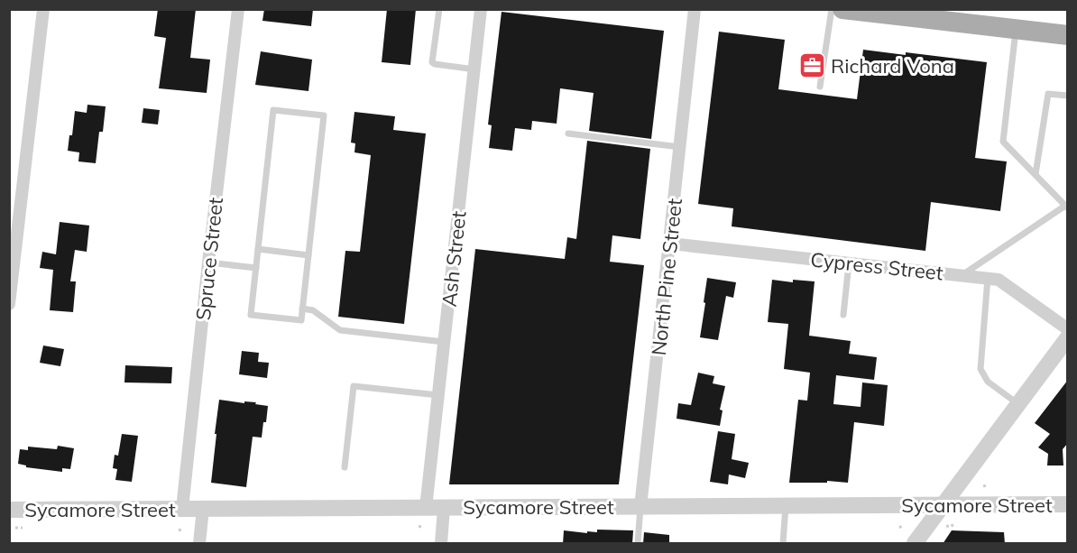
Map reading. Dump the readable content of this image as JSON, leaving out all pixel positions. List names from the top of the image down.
{
  "streets": {
    "street": [
      "Spruce Street",
      "Ash Street",
      "Cypress Street",
      "North Pine Street",
      "Sycamore Street"
    ]
  },
  "crossings": [
    ["Spruce Street", "Sycamore Street"],
    ["Ash Street", "Sycamore Street"],
    ["Cypress Street", "North Pine Street"],
    ["North Pine Street", "Sycamore Street"]
  ],
  "places": {
    "office": ["Richard Vona"]
  }
}
